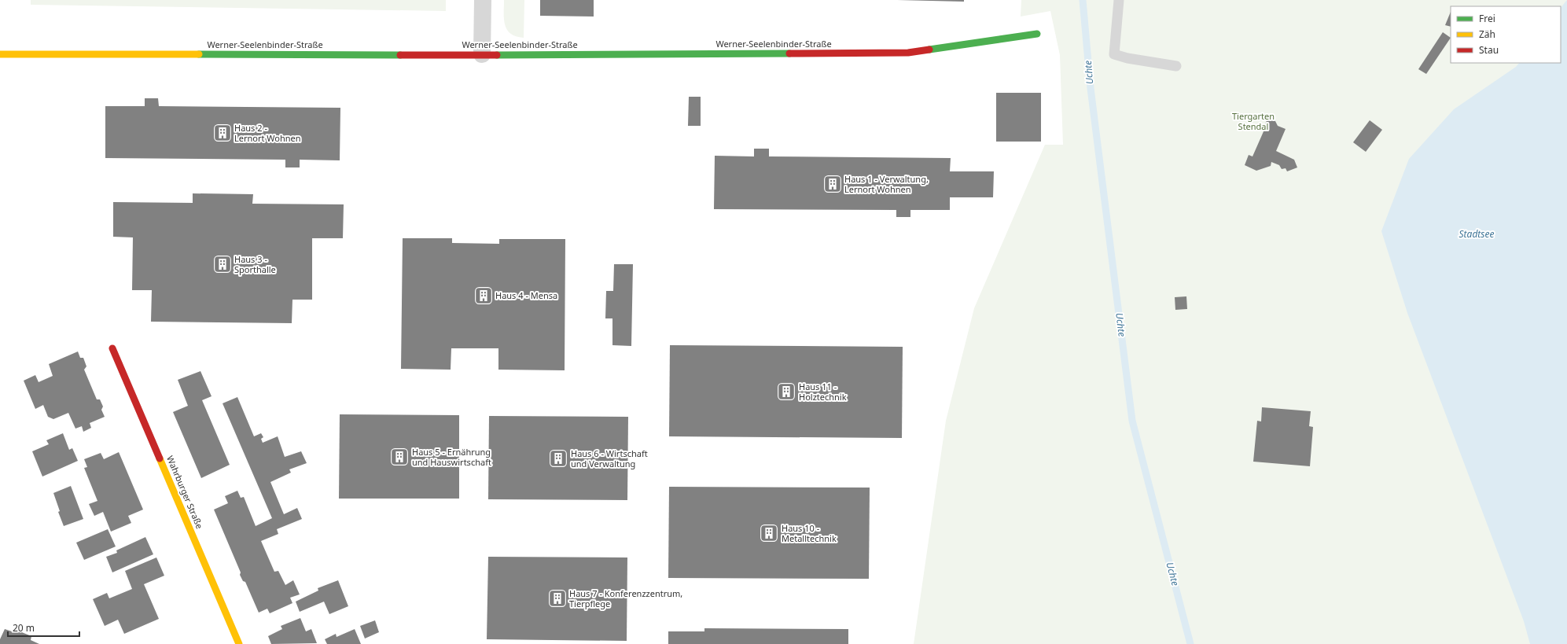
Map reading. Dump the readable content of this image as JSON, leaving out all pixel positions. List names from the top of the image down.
{
  "streets": {
    "street": ["Werner-Seelenbinder-Straße", "Wahrburger Straße"]
  },
  "water": ["Uchte", "Stadtsee"],
  "parks": ["Tiergarten Stendal"],
  "places": {
    "building": [
      "Haus 2 - Lernort Wohnen",
      "Haus 1 - Verwaltung, Lernort Wohnen",
      "Haus 3 - Sporthalle",
      "Haus 4 - Mensa",
      "Haus 11 - Holztechnik",
      "Haus 5 - Ernährung und Hauswirtschaft",
      "Haus 6 - Wirtschaft und Verwaltung",
      "Haus 10 - Metalltechnik",
      "Haus 7 - Konferenzzentrum, Tierpflege"
    ]
  },
  "legend": ["Frei", "Zäh", "Stau"],
  "scale_bar": "20 m"
}
